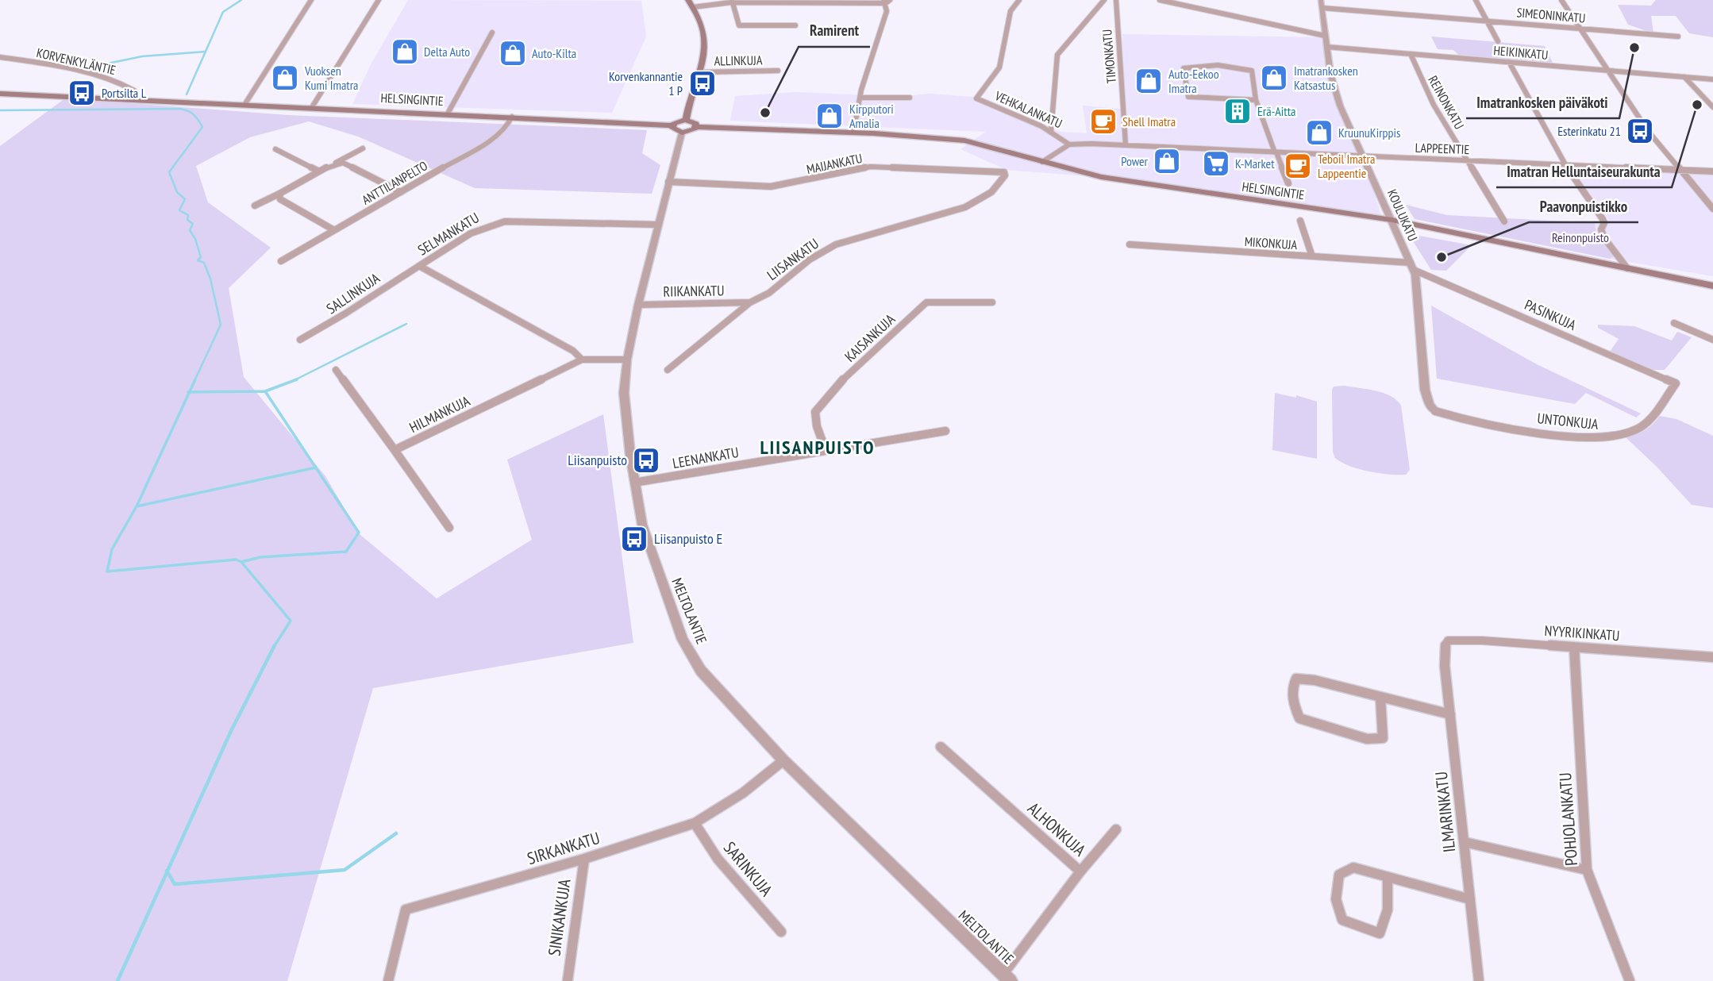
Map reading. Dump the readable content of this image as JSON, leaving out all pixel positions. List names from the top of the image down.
{
  "streets": {
    "main road": ["HELSINGINTIE"],
    "street": [
      "SIMEONINKATU",
      "HEIKINKATU",
      "TIMONKATU",
      "ALLINKUJA",
      "KORVENKYLÄNTIE",
      "REINONKATU",
      "VEHKALANKATU",
      "LAPPEENTIE",
      "MAIJANKATU",
      "ANTTILANPELTO",
      "KOULUKATU",
      "SELMANKATU",
      "MIKONKUJA",
      "LIISANKATU",
      "RIIKANKATU",
      "SALLINKUJA",
      "PASINKUJA",
      "KAISANKUJA",
      "HILMANKUJA",
      "UNTONKUJA",
      "LEENANKATU",
      "MELTOLANTIE",
      "NYYRIKINKATU",
      "ILMARINKATU",
      "POHJOLANKATU",
      "ALHONKUJA",
      "SIRKANKATU",
      "SARINKUJA",
      "SINIKANKUJA"
    ]
  },
  "crossings": [
    ["SIMEONINKATU", "KOULUKATU"],
    ["HEIKINKATU", "REINONKATU"],
    ["HEIKINKATU", "KOULUKATU"],
    ["TIMONKATU", "LAPPEENTIE"],
    ["KORVENKYLÄNTIE", "HELSINGINTIE"],
    ["HELSINGINTIE", "ANTTILANPELTO"],
    ["HELSINGINTIE", "KOULUKATU"],
    ["REINONKATU", "LAPPEENTIE"],
    ["VEHKALANKATU", "LAPPEENTIE"],
    ["LAPPEENTIE", "KOULUKATU"],
    ["MAIJANKATU", "LIISANKATU"],
    ["MAIJANKATU", "MELTOLANTIE"],
    ["KOULUKATU", "MIKONKUJA"],
    ["KOULUKATU", "PASINKUJA"],
    ["KOULUKATU", "UNTONKUJA"],
    ["SELMANKATU", "SALLINKUJA"],
    ["SELMANKATU", "HILMANKUJA"],
    ["SELMANKATU", "MELTOLANTIE"],
    ["MIKONKUJA", "PASINKUJA"],
    ["LIISANKATU", "RIIKANKATU"],
    ["RIIKANKATU", "MELTOLANTIE"],
    ["PASINKUJA", "UNTONKUJA"],
    ["KAISANKUJA", "LEENANKATU"],
    ["LEENANKATU", "MELTOLANTIE"],
    ["MELTOLANTIE", "ALHONKUJA"],
    ["MELTOLANTIE", "SIRKANKATU"],
    ["NYYRIKINKATU", "ILMARINKATU"],
    ["NYYRIKINKATU", "POHJOLANKATU"],
    ["SIRKANKATU", "SARINKUJA"],
    ["SIRKANKATU", "SINIKANKUJA"]
  ],
  "districts": ["LIISANPUISTO"],
  "parks": ["Reinonpuisto"],
  "places": {
    "other": [
      "Imatrankosken päiväkoti",
      "Imatran Helluntaiseurakunta",
      "Ramirent",
      "Paavonpuistikko"
    ],
    "shop": [
      "Delta Auto",
      "Auto-Kilta",
      "Vuoksen Kumi Imatra",
      "Imatrankosken Katsastus",
      "Auto-Eekoo Imatra",
      "Kirpputori Amalia",
      "KruunuKirppis",
      "Power"
    ],
    "bus stop": [
      "Korvenkannantie 1 P",
      "Portsilta L",
      "Esterinkatu 21",
      "Liisanpuisto",
      "Liisanpuisto E"
    ],
    "building": ["Erä-Aitta"],
    "cafe": ["Shell Imatra", "Teboil Imatra Lappeentie"],
    "supermarket": ["K-Market"]
  }
}
